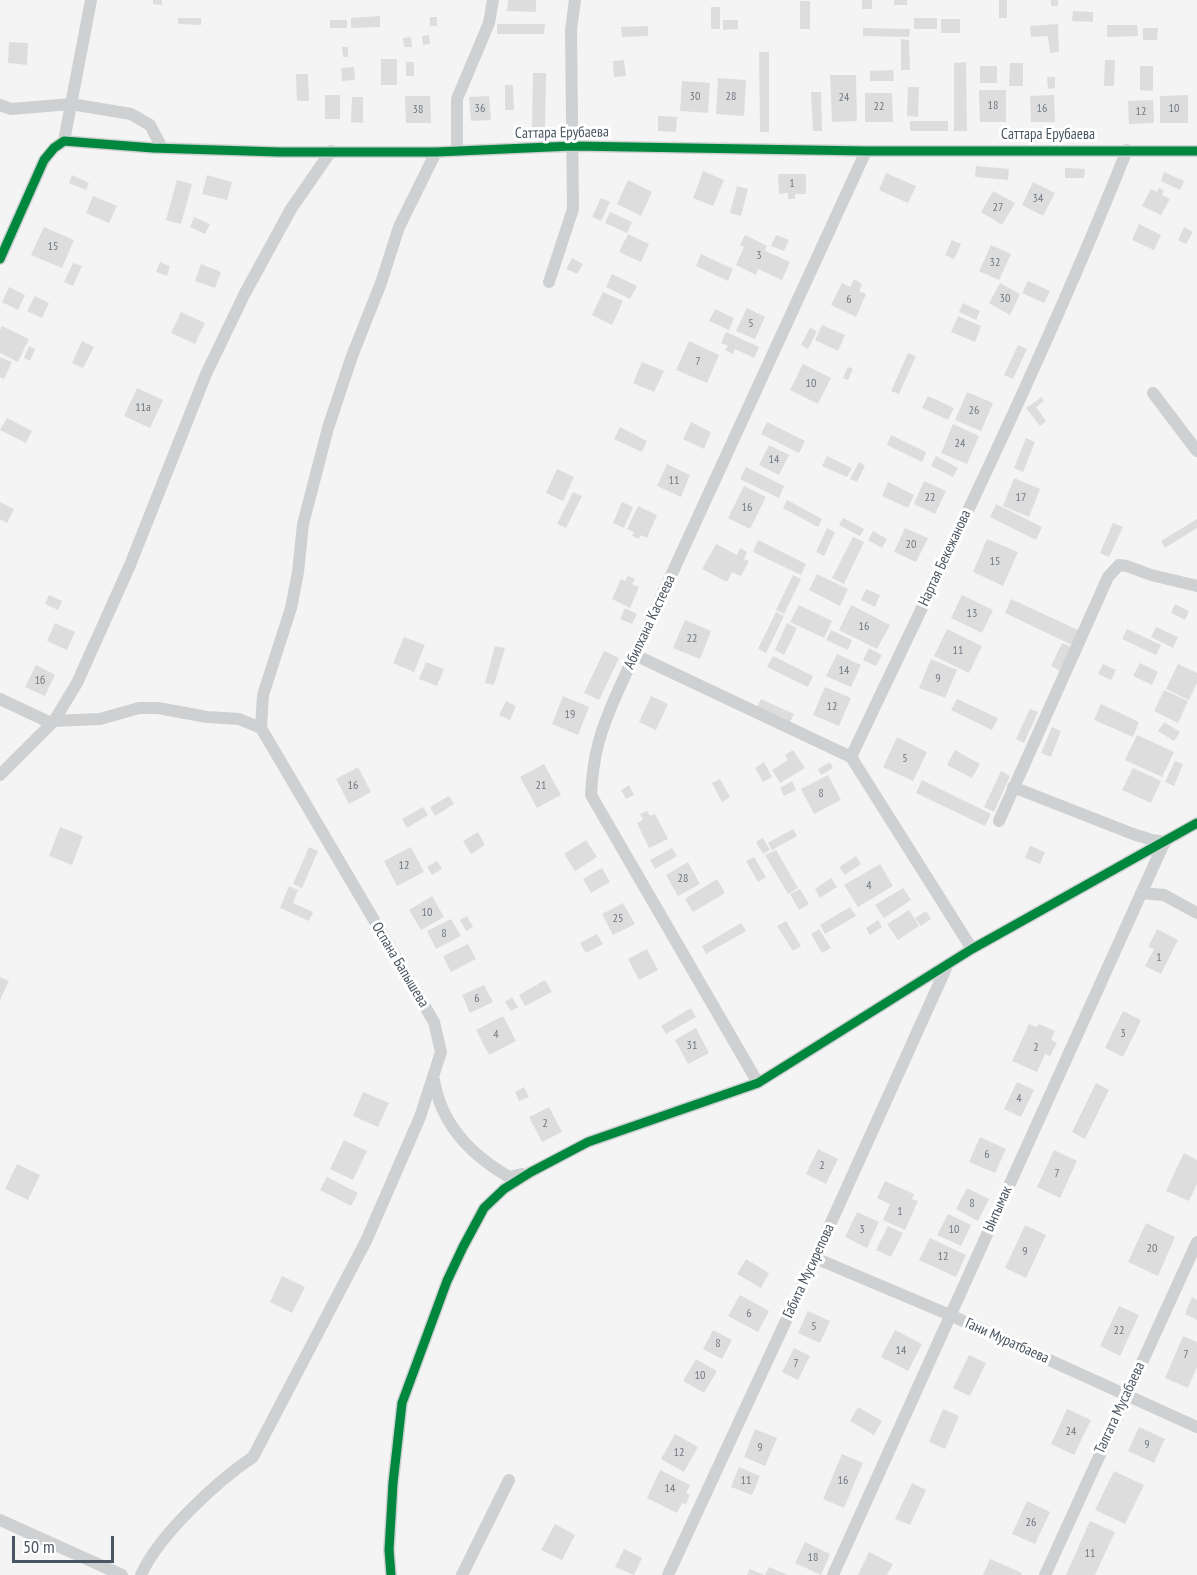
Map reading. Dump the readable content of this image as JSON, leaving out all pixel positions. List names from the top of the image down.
{
  "streets": {
    "street": [
      "Саттара Ерубаева",
      "Нартая Бекежанова",
      "Абилхана Кастеева",
      "Оспана Бапышева",
      "Ынтымак",
      "Габита Мусирепова",
      "Гани Муратбаева",
      "Талгата Мусабаева"
    ]
  },
  "crossings": [
    ["Саттара Ерубаева", "Нартая Бекежанова"],
    ["Саттара Ерубаева", "Абилхана Кастеева"],
    ["Ынтымак", "Гани Муратбаева"],
    ["Габита Мусирепова", "Гани Муратбаева"],
    ["Гани Муратбаева", "Талгата Мусабаева"]
  ],
  "house_numbers": [
    "30",
    "28",
    "24",
    "18",
    "22",
    "36",
    "16",
    "10",
    "38",
    "12",
    "1",
    "34",
    "27",
    "15",
    "3",
    "32",
    "30",
    "6",
    "5",
    "7",
    "10",
    "11а",
    "26",
    "24",
    "14",
    "11",
    "22",
    "17",
    "16",
    "20",
    "15",
    "13",
    "16",
    "22",
    "11",
    "14",
    "9",
    "1б",
    "12",
    "19",
    "5",
    "16",
    "21",
    "8",
    "12",
    "28",
    "4",
    "10",
    "25",
    "8",
    "1",
    "6",
    "3",
    "4",
    "31",
    "2",
    "4",
    "2",
    "6",
    "2",
    "7",
    "8",
    "1",
    "3",
    "10",
    "20",
    "9",
    "12",
    "6",
    "5",
    "22",
    "8",
    "14",
    "7",
    "7",
    "10",
    "24",
    "9",
    "9",
    "12",
    "11",
    "16",
    "14",
    "26",
    "11",
    "18"
  ],
  "scale_bar": "50 m"
}
